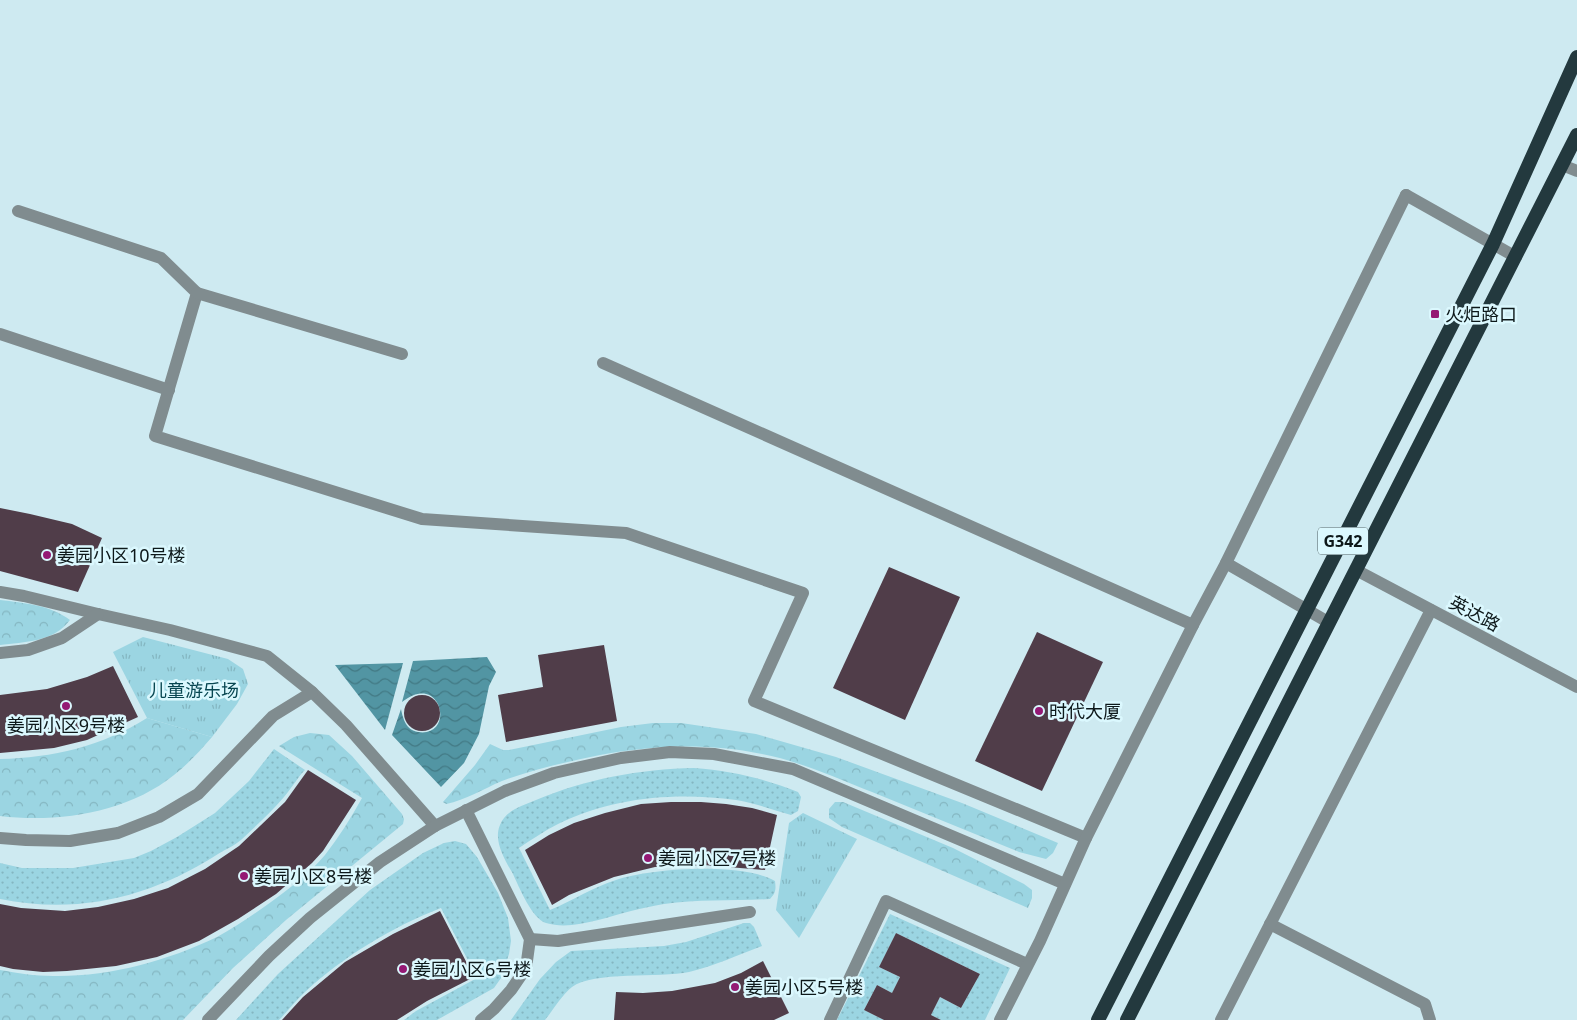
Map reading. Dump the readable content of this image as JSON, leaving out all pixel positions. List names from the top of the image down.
{
  "streets": {
    "highway": ["G342"],
    "street": ["英达路"]
  },
  "crossings": [
    ["G342", "英达路"]
  ],
  "parks": ["儿童游乐场"],
  "places": {
    "transit": ["火炬路口"],
    "other": [
      "姜园小区10号楼",
      "姜园小区9号楼",
      "时代大厦",
      "姜园小区7号楼",
      "姜园小区8号楼",
      "姜园小区6号楼",
      "姜园小区5号楼"
    ]
  }
}
